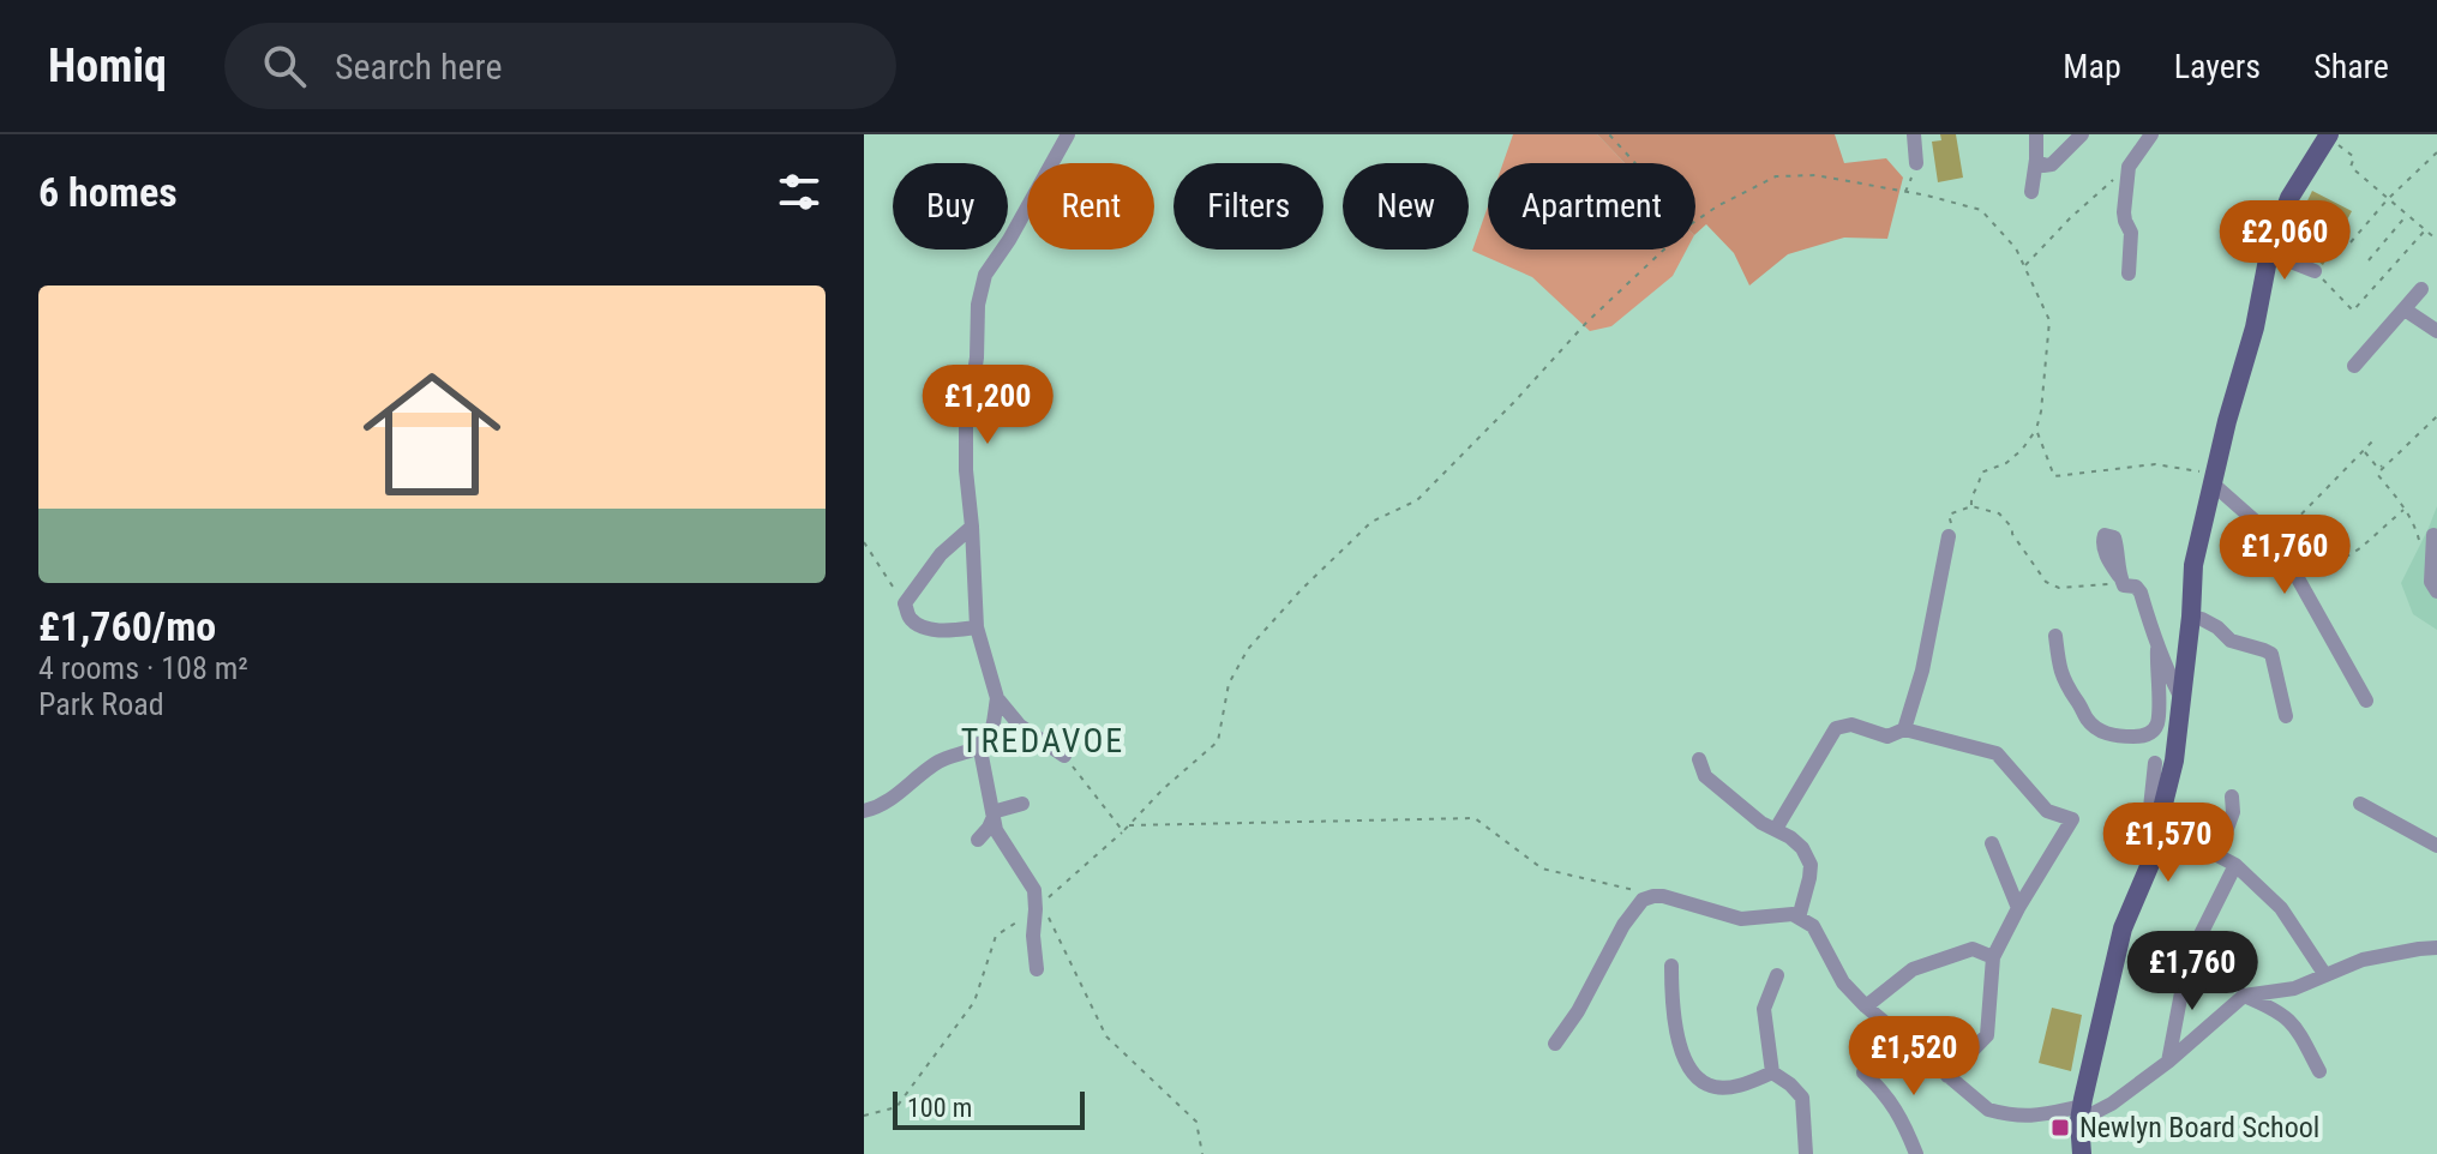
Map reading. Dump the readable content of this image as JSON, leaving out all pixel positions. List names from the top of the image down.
{
  "districts": ["TREDAVOE"],
  "places": {
    "transit": ["Newlyn Board School"]
  },
  "scale_bar": "100 m",
  "page": {
    "header": "Homiq",
    "search": "Search here",
    "nav": ["Map", "Layers", "Share"],
    "heading": "6 homes",
    "chip": [
      "Buy",
      "Rent",
      "Filters",
      "New",
      "Apartment"
    ],
    "price": [
      "£2,060",
      "£1,200",
      "£1,760",
      "£1,570",
      "£1,760",
      "£1,520"
    ],
    "list": [
      {
        "name": "£1,760/mo",
        "note": "4 rooms · 108 m² · Park Road"
      }
    ],
    "scale": "100 m"
  }
}
